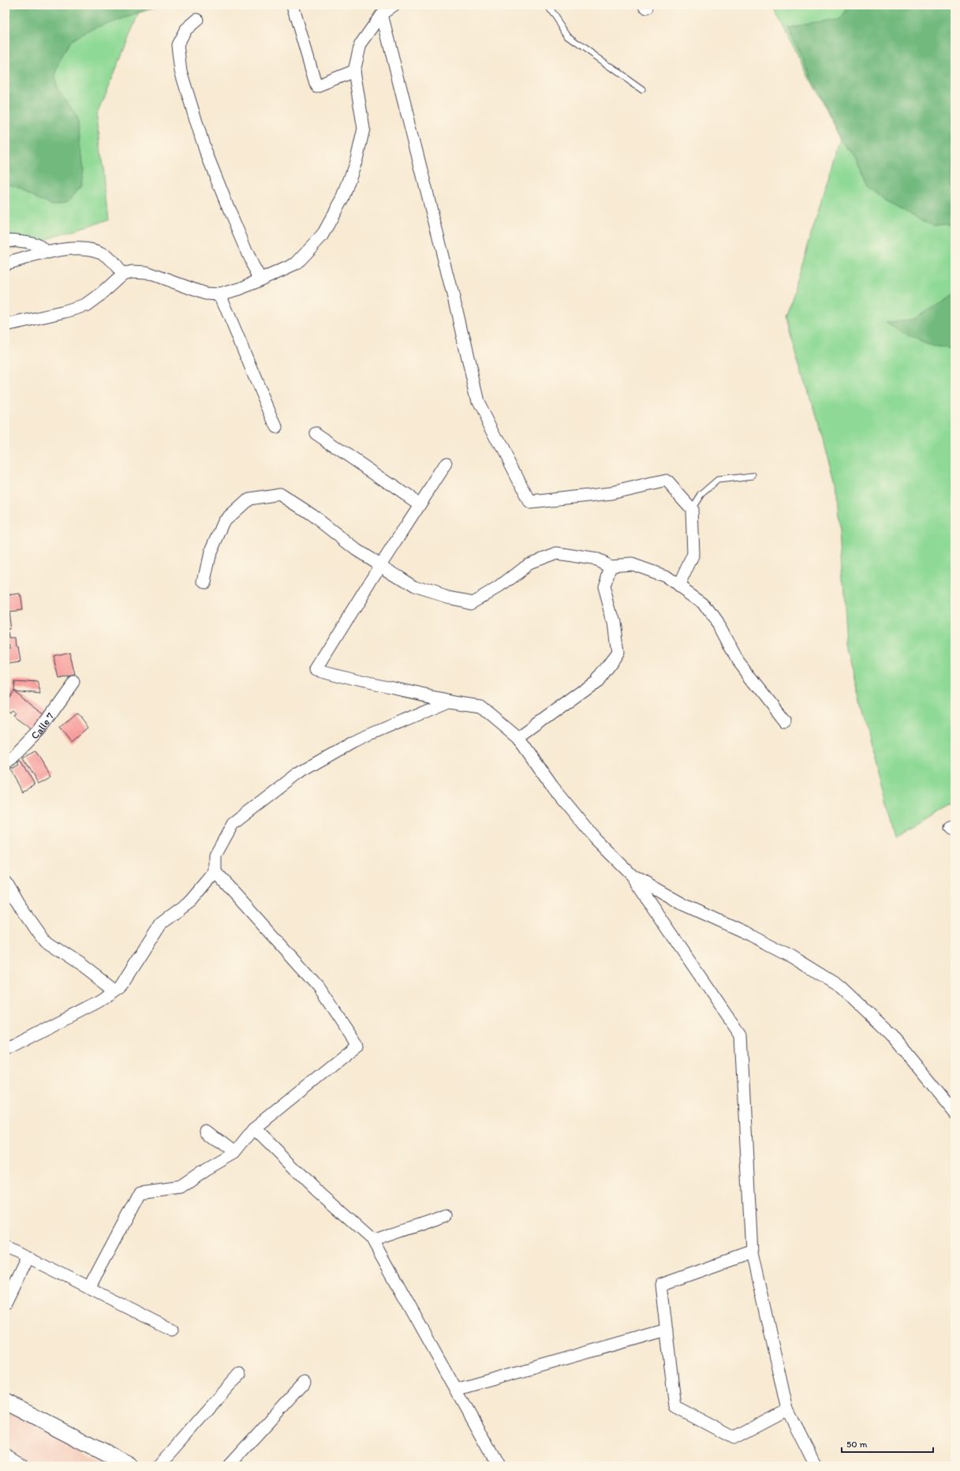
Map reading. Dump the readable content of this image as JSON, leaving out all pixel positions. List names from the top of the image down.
{
  "streets": {
    "street": ["Calle 7"]
  },
  "scale_bar": "50 m"
}
